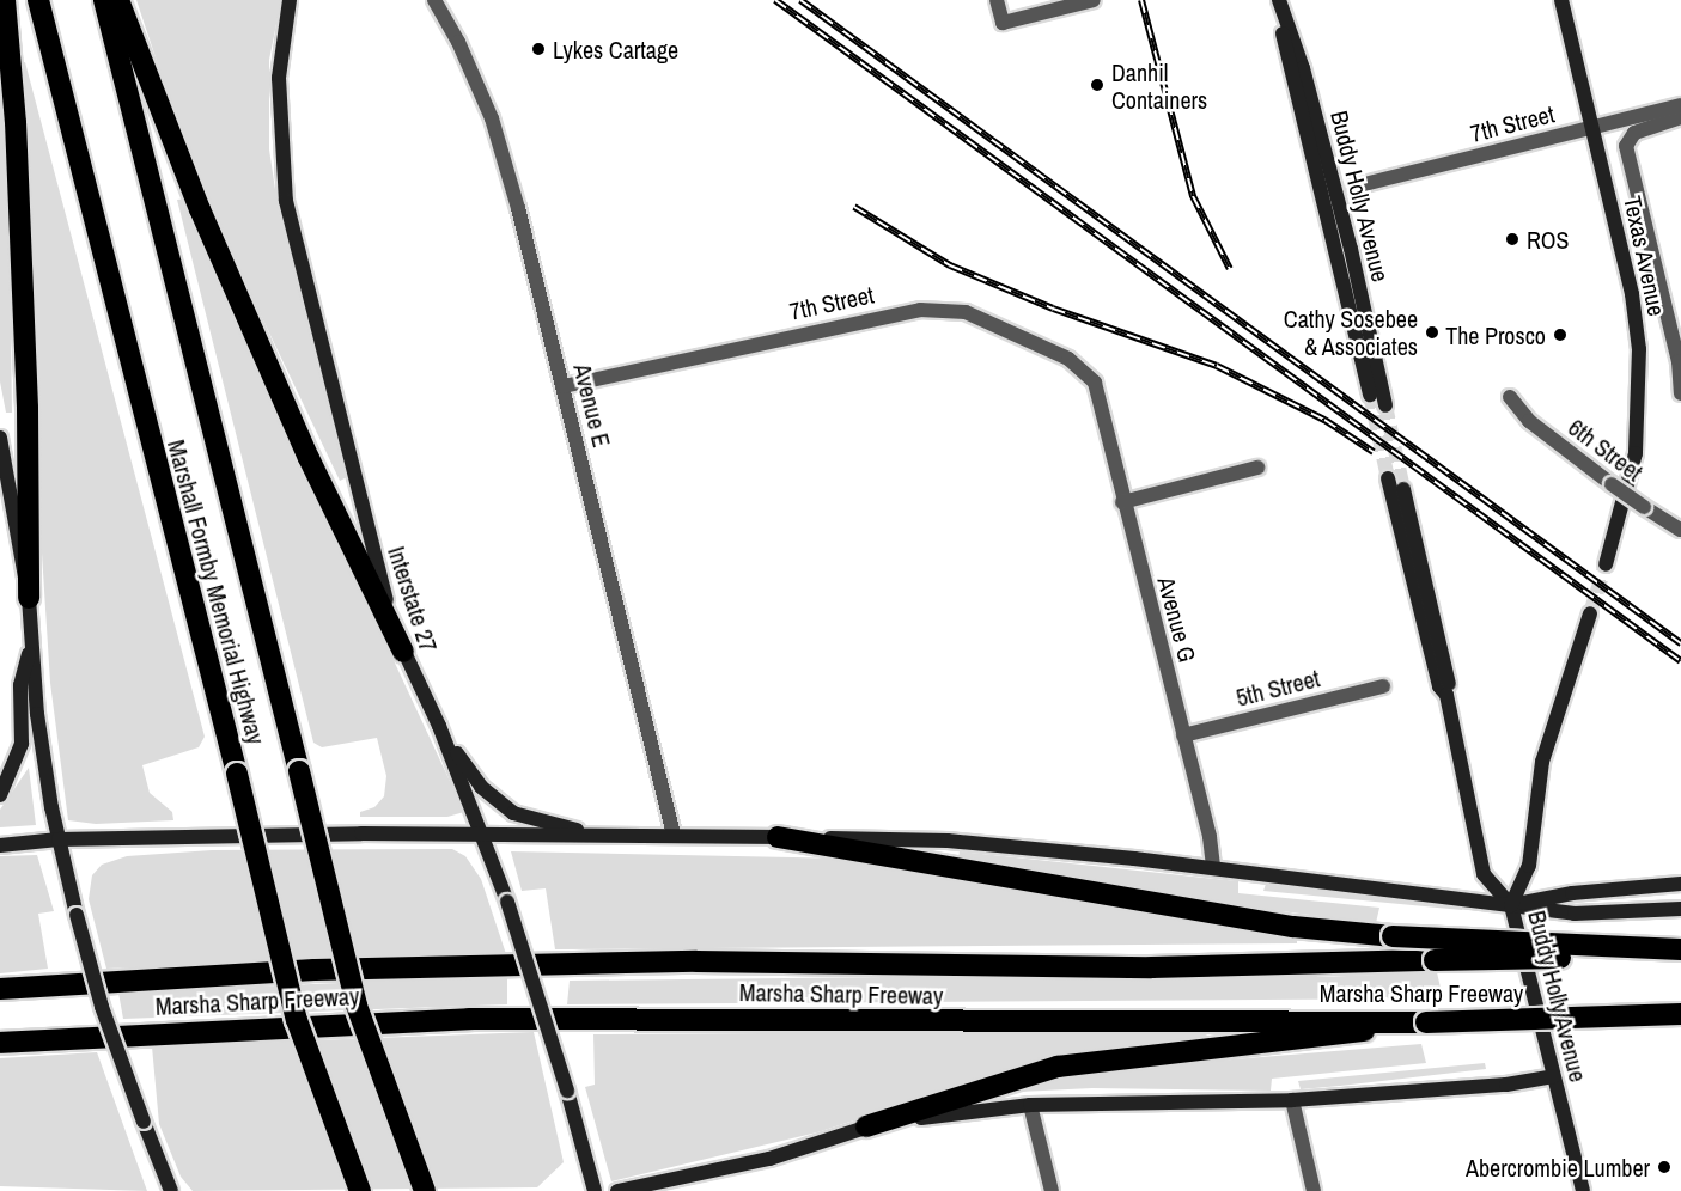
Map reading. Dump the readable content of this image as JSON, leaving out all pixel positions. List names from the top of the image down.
{
  "streets": {
    "highway": ["Marshall Formby Memorial Highway", "Marsha Sharp Freeway"],
    "main road": ["Buddy Holly Avenue", "Texas Avenue", "Interstate 27"],
    "street": [
      "7th Street",
      "Avenue E",
      "6th Street",
      "Avenue G",
      "5th Street"
    ]
  },
  "crossings": [
    ["7th Street", "Texas Avenue"],
    ["7th Street", "Avenue E"],
    ["7th Street", "Avenue G"],
    ["Avenue G", "5th Street"]
  ],
  "places": [
    "Lykes Cartage",
    "Danhil Containers",
    "ROS",
    "Cathy Sosebee & Associates",
    "The Prosco",
    "Abercrombie Lumber"
  ]
}
